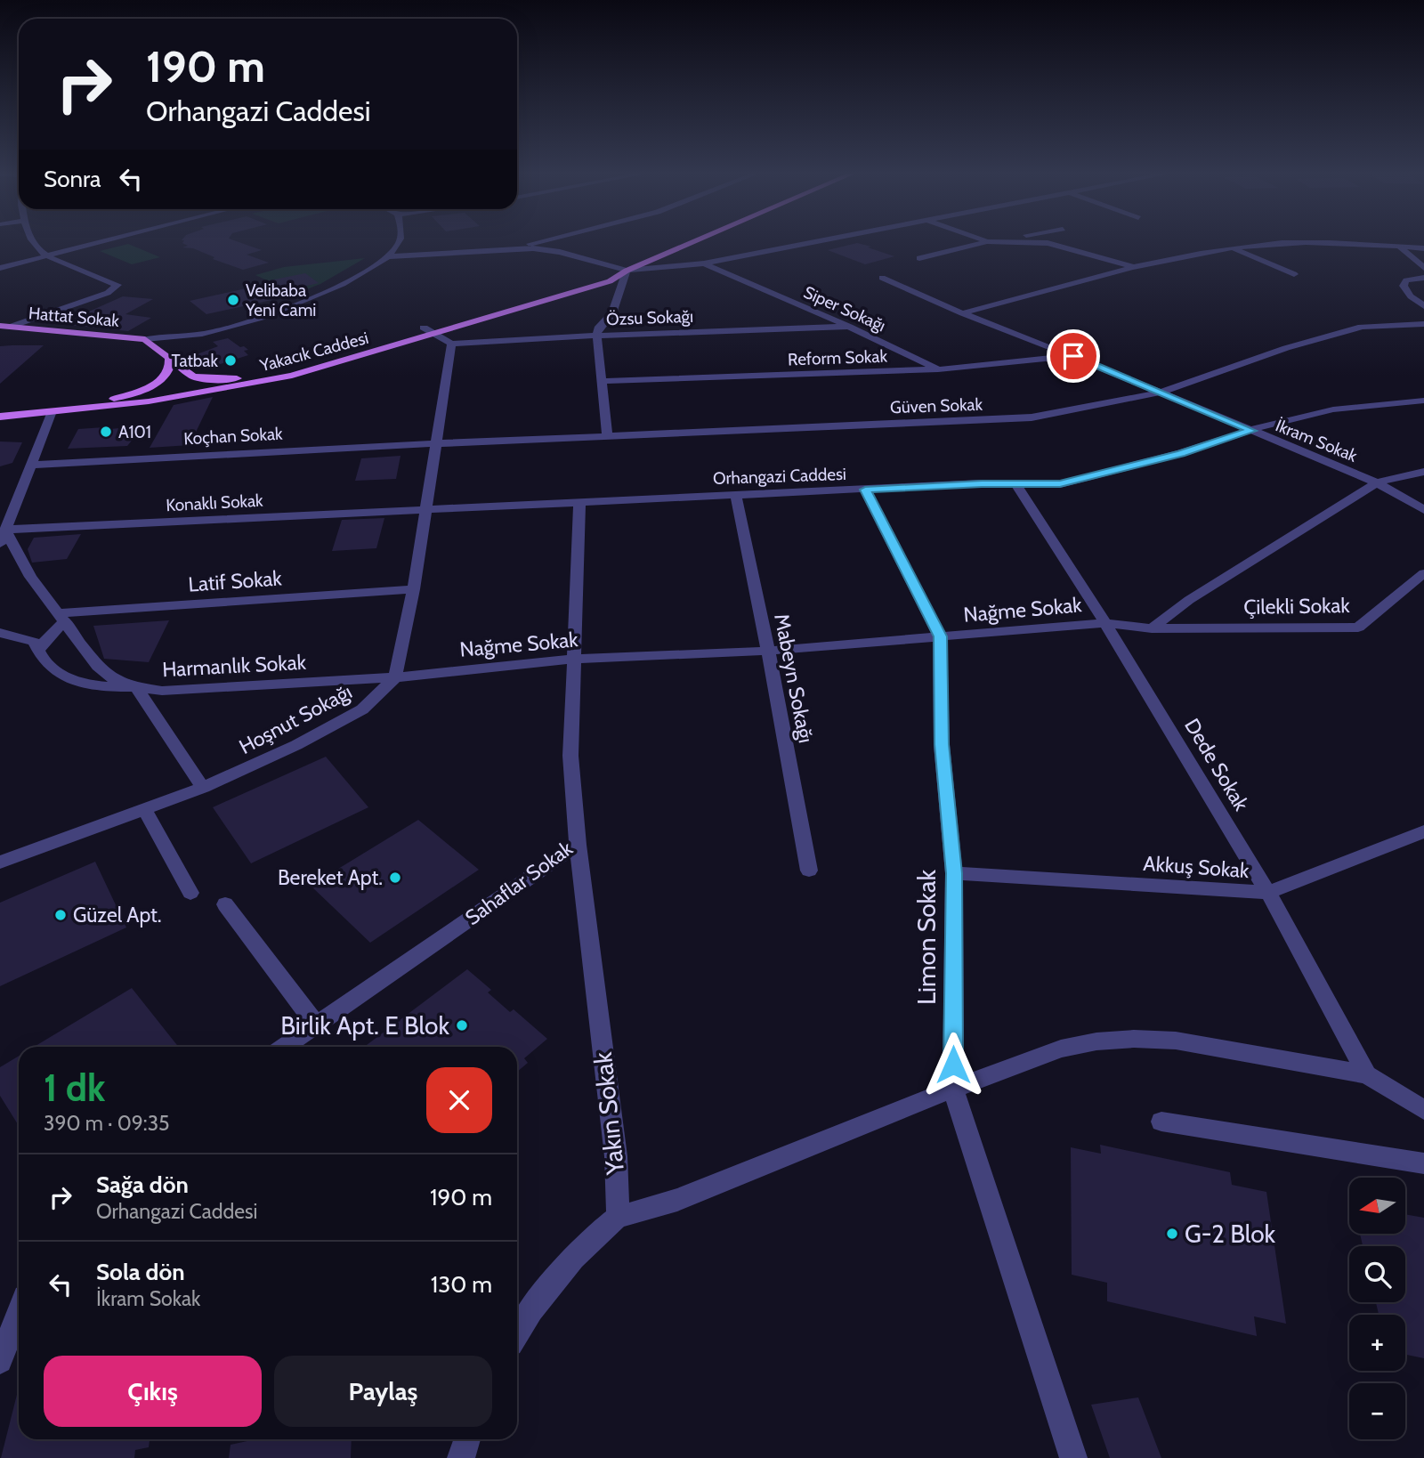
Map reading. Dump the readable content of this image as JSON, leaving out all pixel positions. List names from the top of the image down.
{
  "streets": {
    "main road": ["Hattat Sokak", "Yakacık Caddesi"],
    "street": [
      "Siper Sokağı",
      "Özsu Sokağı",
      "Reform Sokak",
      "Güven Sokak",
      "Koçhan Sokak",
      "İkram Sokak",
      "Orhangazi Caddesi",
      "Konaklı Sokak",
      "Latif Sokak",
      "Çilekli Sokak",
      "Nağme Sokak",
      "Harmanlık Sokak",
      "Mabeyn Sokağı",
      "Hoşnut Sokağı",
      "Dede Sokak",
      "Akkuş Sokak",
      "Sahaflar Sokak",
      "Limon Sokak",
      "Yakın Sokak"
    ]
  },
  "crossings": [
    ["Siper Sokağı", "Özsu Sokağı"],
    ["Siper Sokağı", "Reform Sokak"],
    ["Hattat Sokak", "Yakacık Caddesi"],
    ["Reform Sokak", "İkram Sokak"],
    ["Güven Sokak", "Koçhan Sokak"],
    ["Güven Sokak", "İkram Sokak"],
    ["İkram Sokak", "Orhangazi Caddesi"],
    ["Orhangazi Caddesi", "Konaklı Sokak"],
    ["Orhangazi Caddesi", "Mabeyn Sokağı"],
    ["Orhangazi Caddesi", "Dede Sokak"],
    ["Orhangazi Caddesi", "Sahaflar Sokak"],
    ["Orhangazi Caddesi", "Limon Sokak"],
    ["Konaklı Sokak", "Harmanlık Sokak"],
    ["Latif Sokak", "Harmanlık Sokak"],
    ["Çilekli Sokak", "Nağme Sokak"],
    ["Nağme Sokak", "Harmanlık Sokak"],
    ["Nağme Sokak", "Mabeyn Sokağı"],
    ["Nağme Sokak", "Hoşnut Sokağı"],
    ["Nağme Sokak", "Dede Sokak"],
    ["Nağme Sokak", "Sahaflar Sokak"],
    ["Nağme Sokak", "Limon Sokak"],
    ["Harmanlık Sokak", "Hoşnut Sokağı"],
    ["Dede Sokak", "Akkuş Sokak"],
    ["Akkuş Sokak", "Limon Sokak"],
    ["Sahaflar Sokak", "Yakın Sokak"]
  ],
  "places": [
    "Velibaba Yeni Cami",
    "Tatbak",
    "A101",
    "Bereket Apt.",
    "Güzel Apt.",
    "Birlik Apt. E Blok",
    "G-2 Blok"
  ],
  "north": "left",
  "page": {
    "turn": ["190 m", "Orhangazi Caddesi"],
    "then": "Sonra",
    "heading": ["1 dk", "390 m · 09:35"],
    "list": [
      {
        "name": "Sağa dön",
        "note": "Orhangazi Caddesi",
        "value": "190 m"
      },
      {
        "name": "Sola dön",
        "note": "İkram Sokak",
        "value": "130 m"
      }
    ],
    "map_buttons": ["+", "−"],
    "buttons": ["Çıkış", "Paylaş"]
  }
}
